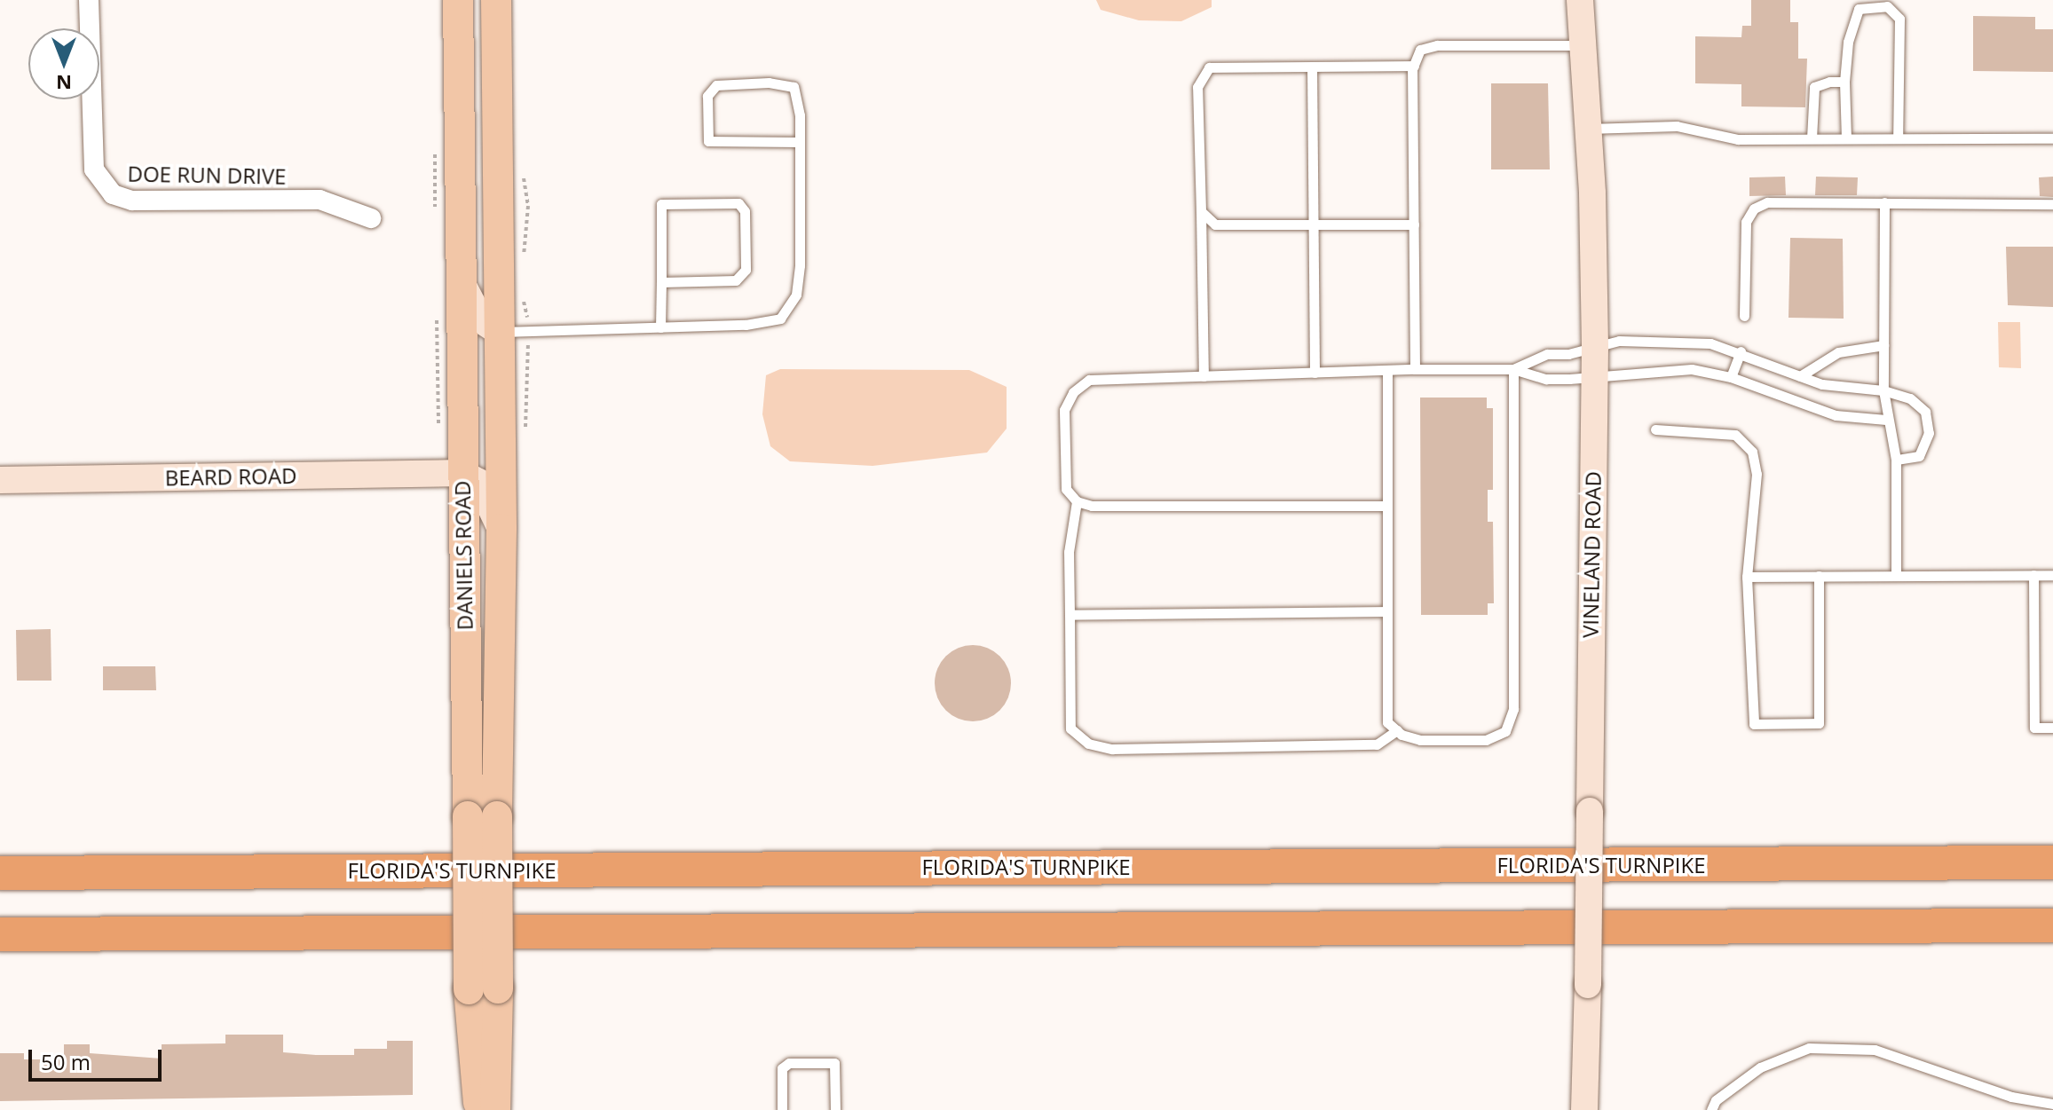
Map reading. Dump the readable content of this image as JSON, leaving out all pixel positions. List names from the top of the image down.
{
  "streets": {
    "highway": ["FLORIDA'S TURNPIKE"],
    "main road": ["BEARD ROAD", "VINELAND ROAD", "DANIELS ROAD"],
    "street": ["DOE RUN DRIVE"]
  },
  "crossings": [
    ["BEARD ROAD", "DANIELS ROAD"]
  ],
  "scale_bar": "50 m",
  "north": "bottom"
}
